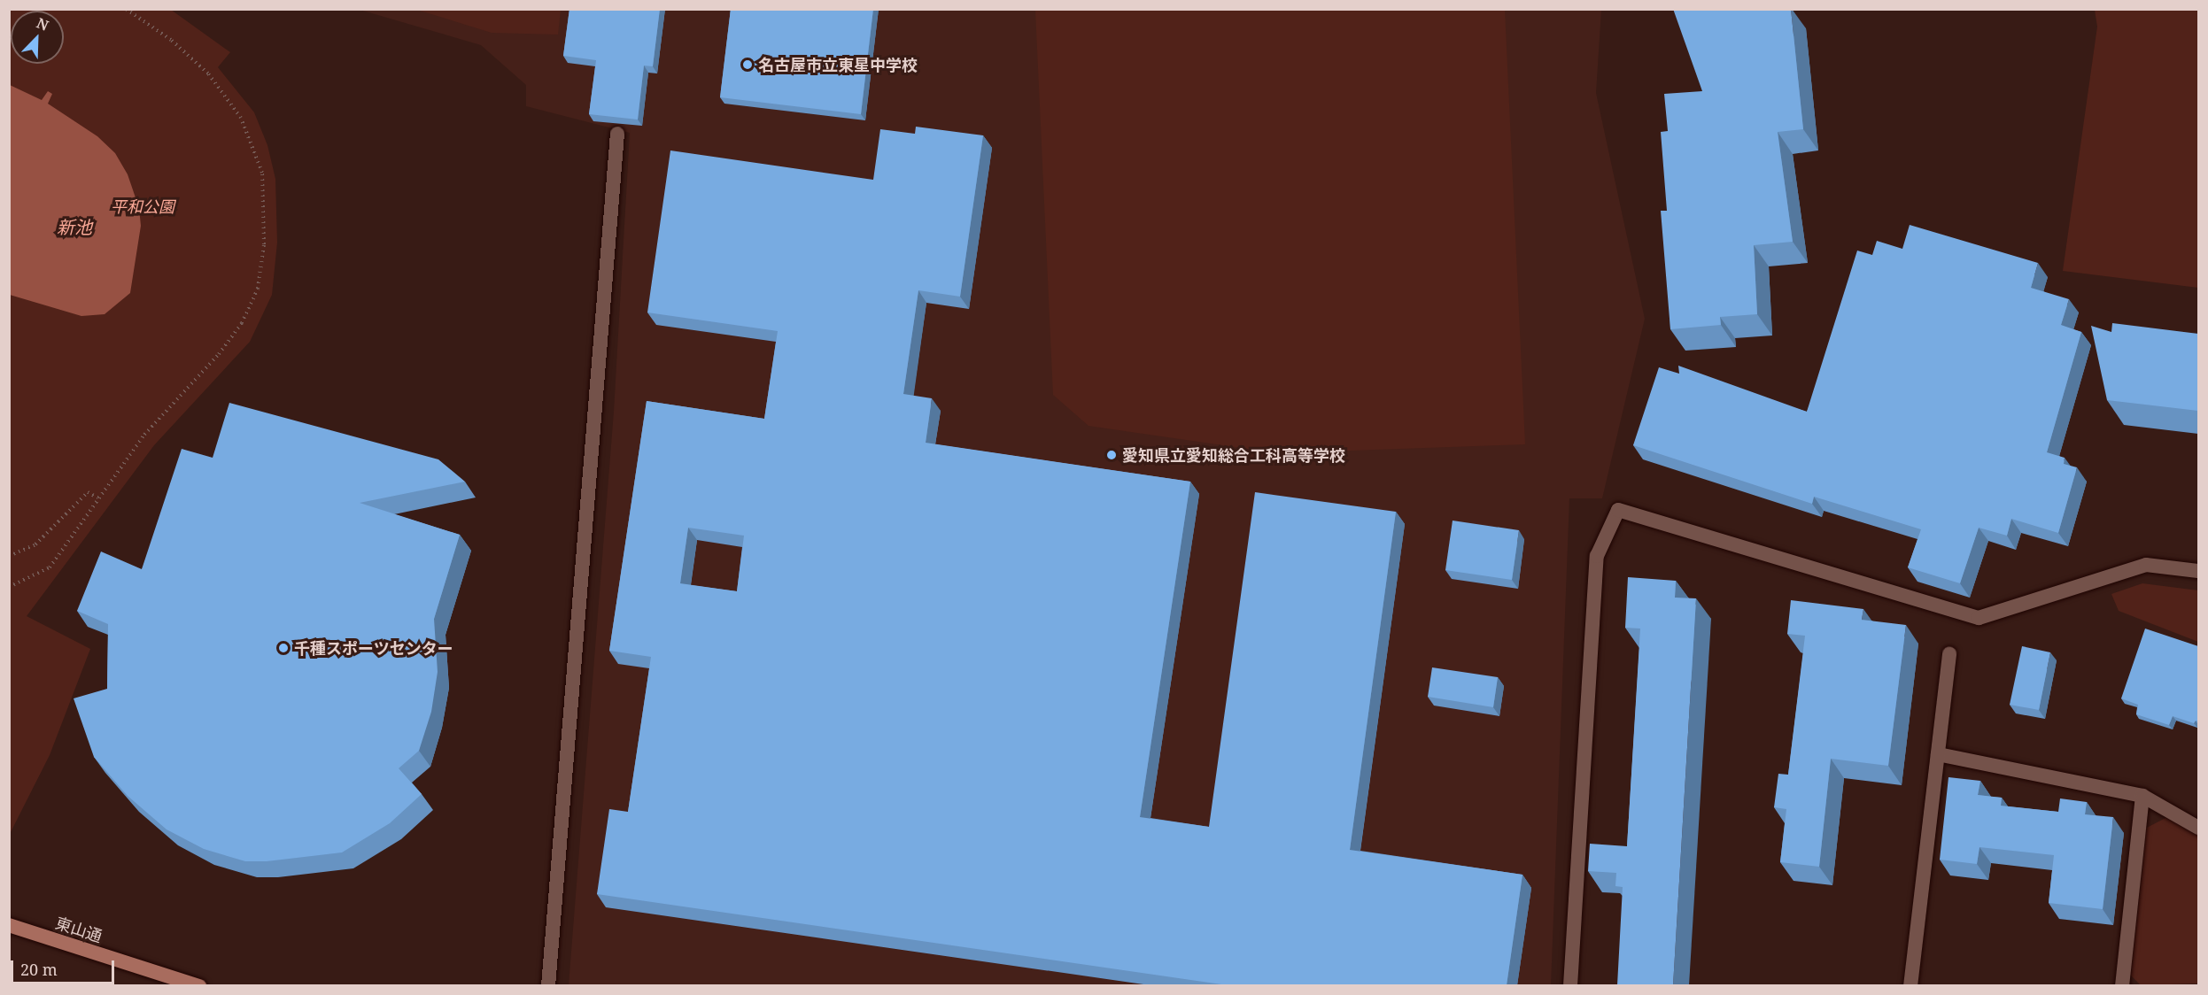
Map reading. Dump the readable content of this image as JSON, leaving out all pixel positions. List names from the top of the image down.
{
  "streets": {
    "main road": ["東山通"]
  },
  "water": ["新池"],
  "parks": ["平和公園"],
  "places": ["名古屋市立東星中学校", "愛知県立愛知総合工科高等学校", "千種スポーツセンター"],
  "scale_bar": "20 m",
  "north": "top right"
}
